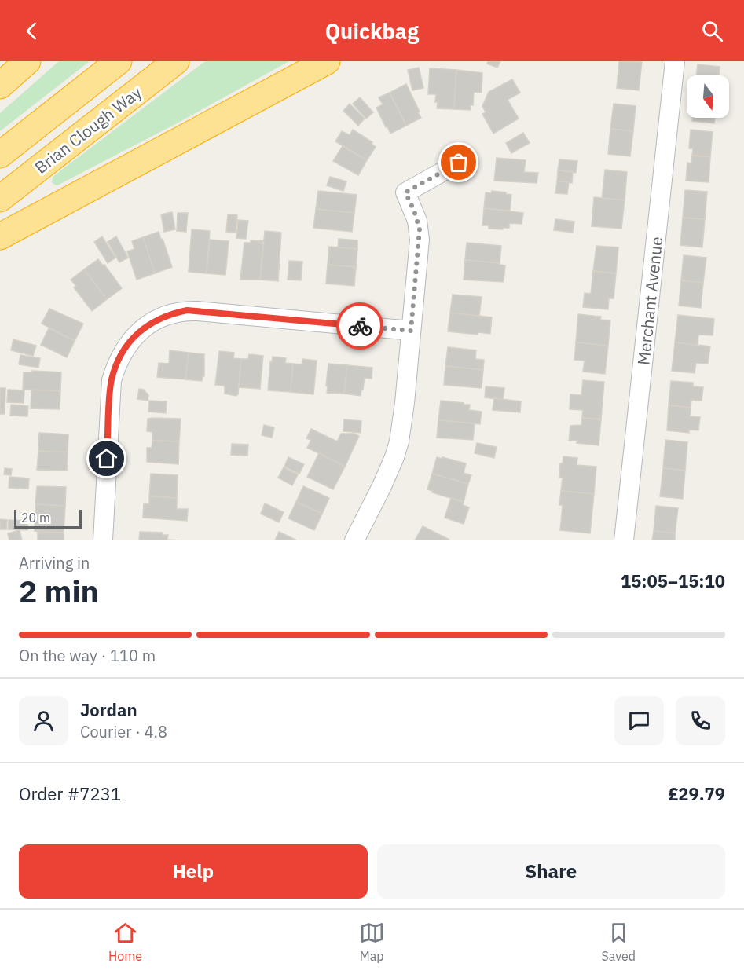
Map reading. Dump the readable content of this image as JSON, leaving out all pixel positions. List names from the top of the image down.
{
  "streets": {
    "highway": ["Brian Clough Way"],
    "street": ["Merchant Avenue"]
  },
  "scale_bar": "20 m",
  "north": "bottom",
  "page": {
    "header": "Quickbag",
    "scale": "20 m",
    "heading": ["2 min", "Arriving in", "15:05–15:10"],
    "panel": [
      "Jordan",
      "Courier · 4.8",
      "Order #7231",
      "£29.79"
    ],
    "bar": "On the way · 110 m",
    "buttons": ["Help", "Share"],
    "tabs": ["Home", "Map", "Saved"]
  }
}
